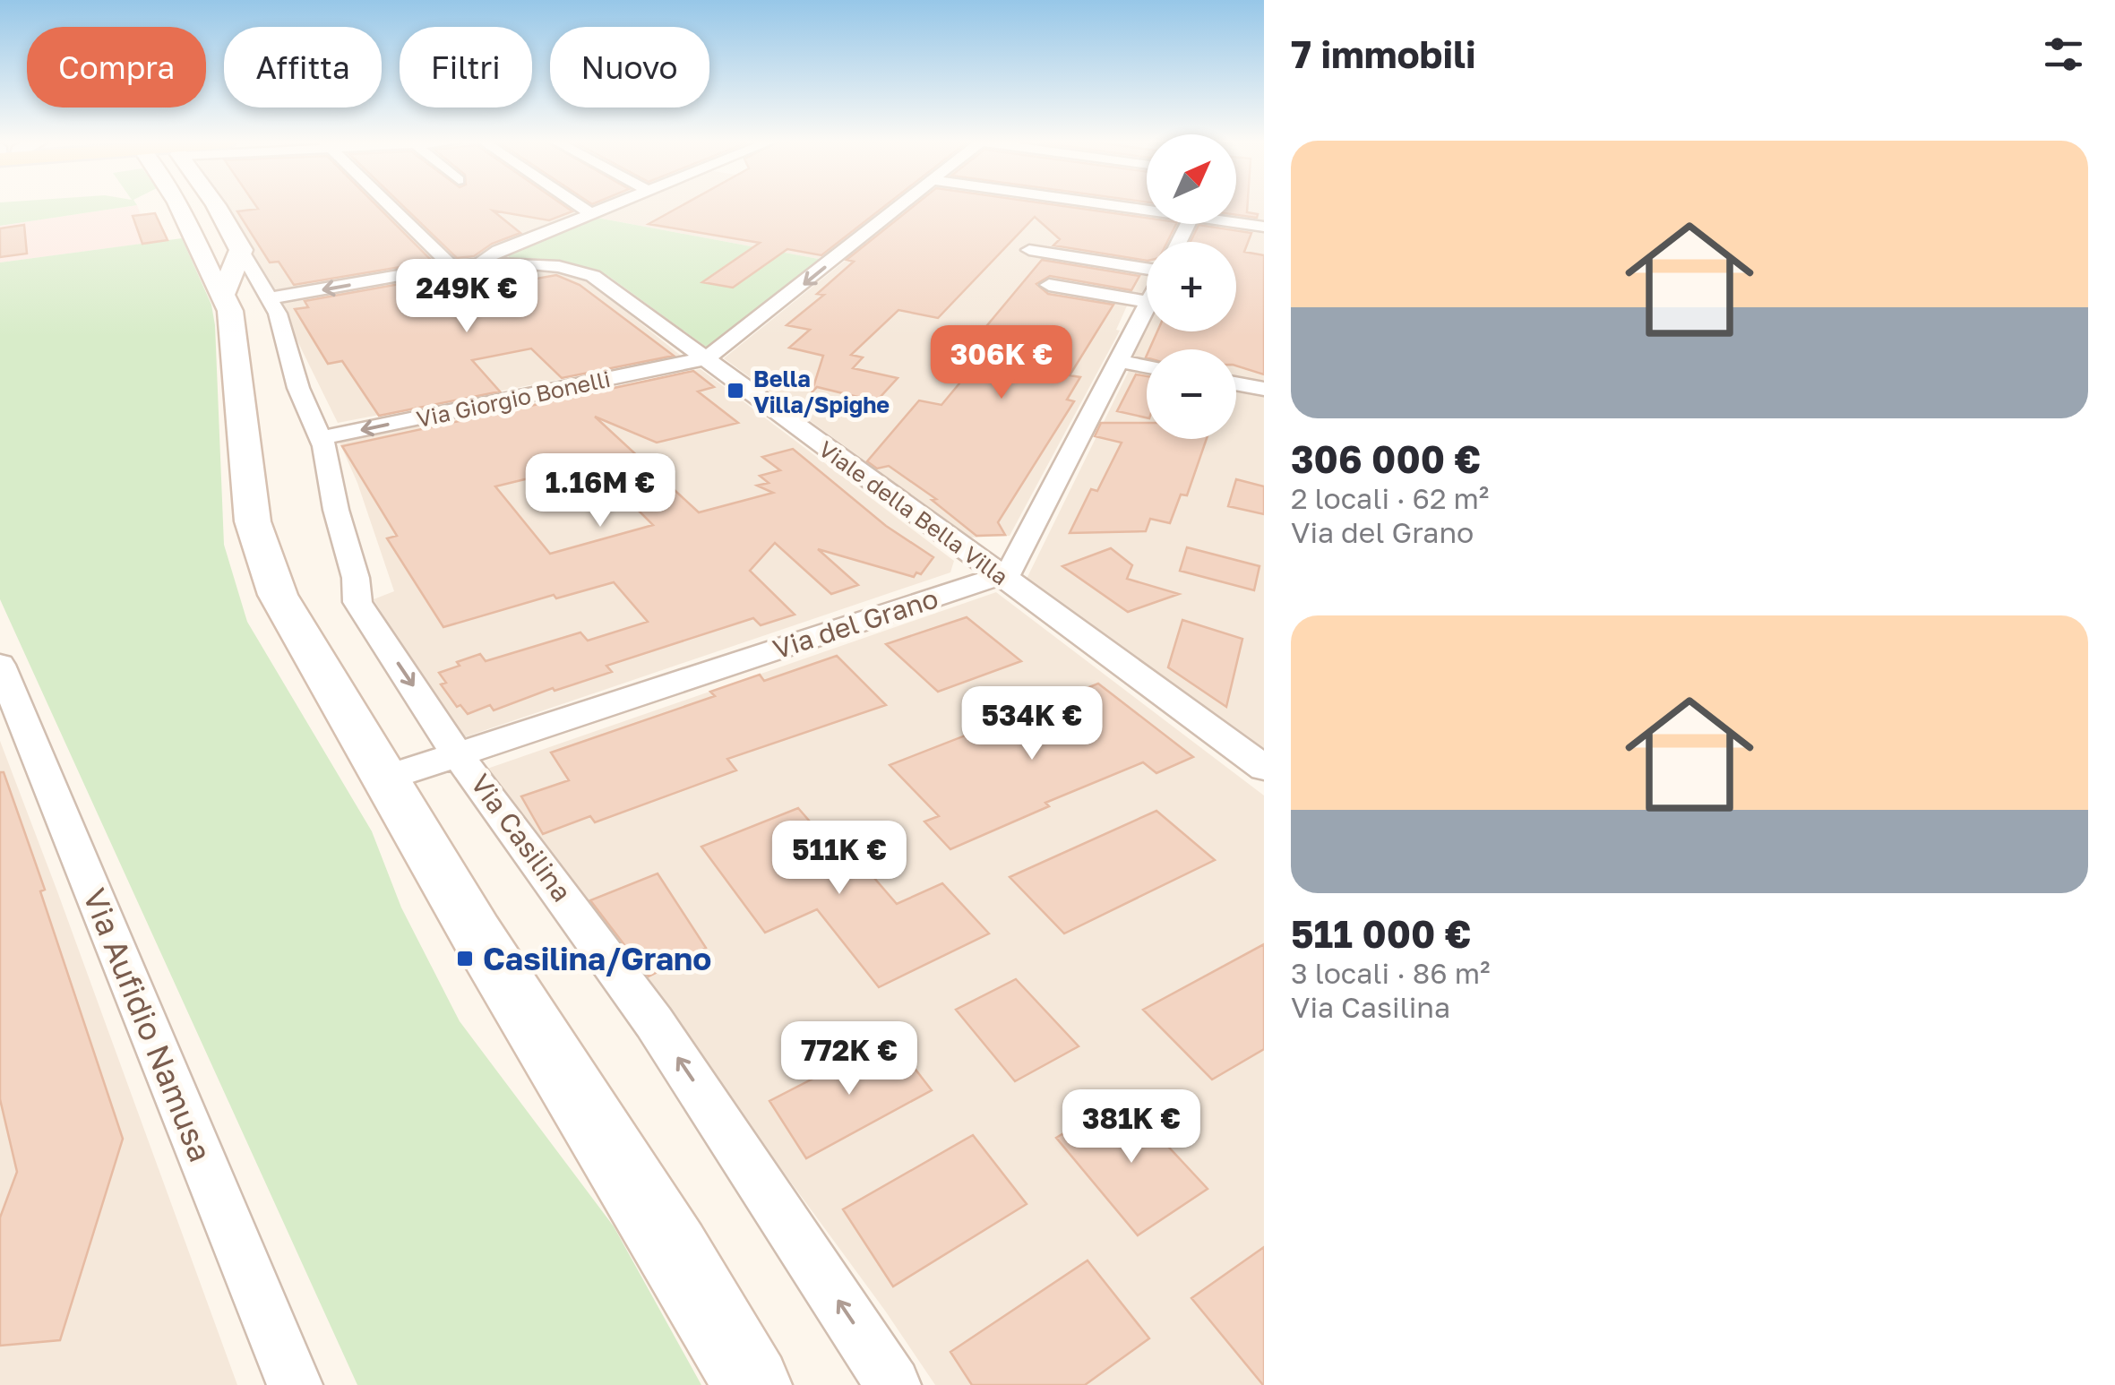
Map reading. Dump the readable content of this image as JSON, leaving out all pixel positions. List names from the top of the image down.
{
  "streets": {
    "main road": ["Via Casilina"],
    "street": [
      "Via Giorgio Bonelli",
      "Viale della Bella Villa",
      "Via del Grano",
      "Via Aufidio Namusa"
    ]
  },
  "crossings": [
    ["Via Giorgio Bonelli", "Viale della Bella Villa"],
    ["Via Giorgio Bonelli", "Via Casilina"],
    ["Viale della Bella Villa", "Via del Grano"],
    ["Viale della Bella Villa", "Via Casilina"],
    ["Via del Grano", "Via Casilina"]
  ],
  "places": {
    "transit": ["Bella Villa/Spighe", "Casilina/Grano"]
  },
  "north": "top right",
  "page": {
    "heading": "7 immobili",
    "chip": [
      "Compra",
      "Affitta",
      "Filtri",
      "Nuovo"
    ],
    "list": [
      {
        "name": "306 000 €",
        "note": "2 locali · 62 m² · Via del Grano"
      },
      {
        "name": "511 000 €",
        "note": "3 locali · 86 m² · Via Casilina"
      }
    ],
    "map_buttons": ["+", "−"],
    "price": [
      "249K €",
      "306K €",
      "1.16M €",
      "534K €",
      "511K €",
      "772K €",
      "381K €"
    ]
  }
}
